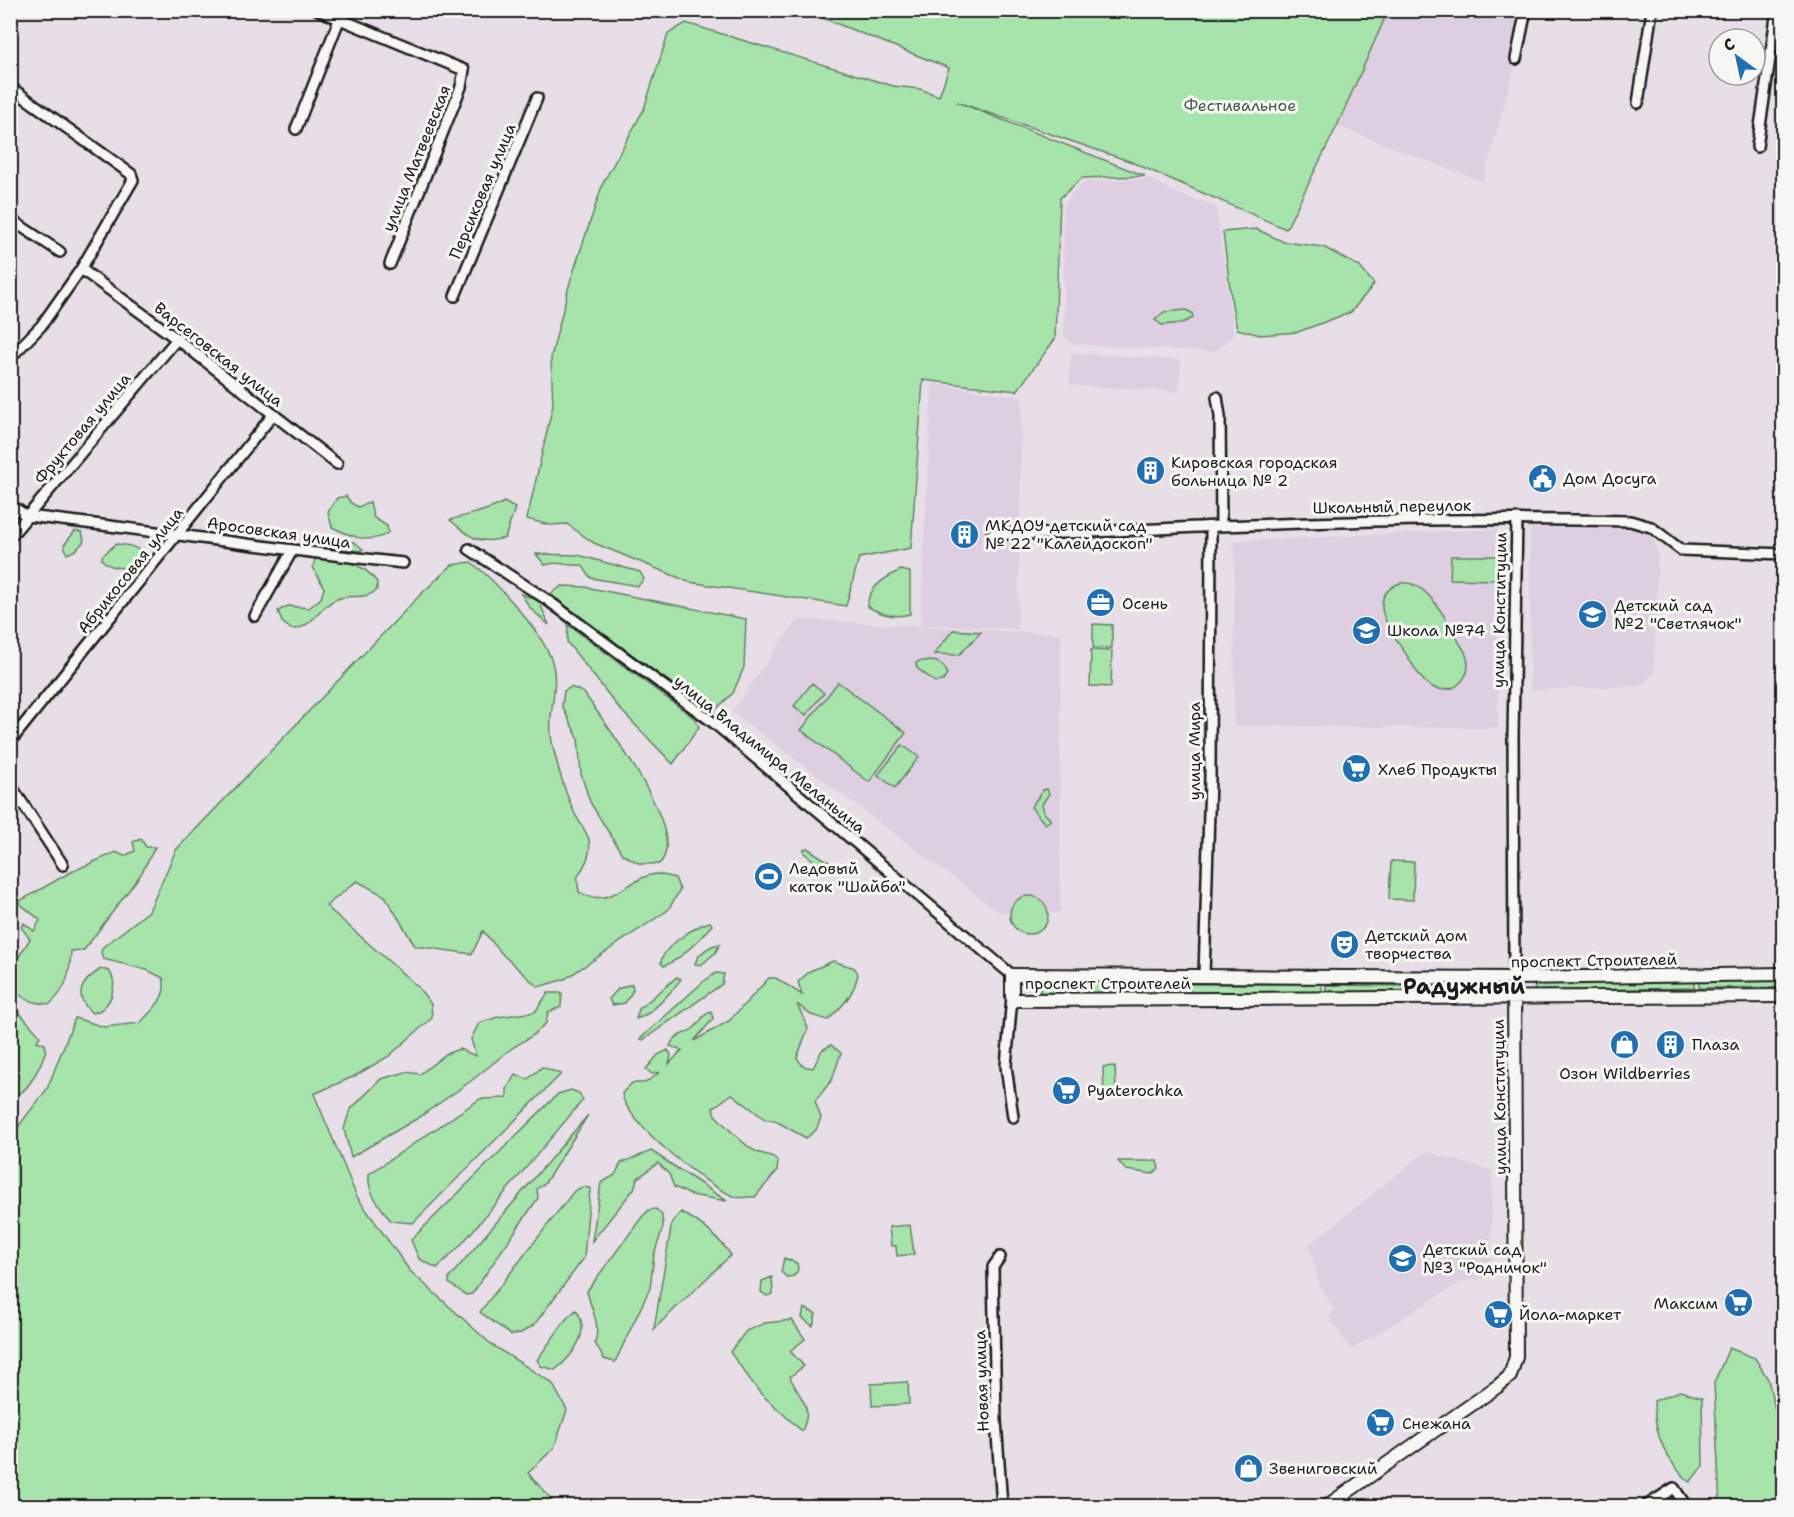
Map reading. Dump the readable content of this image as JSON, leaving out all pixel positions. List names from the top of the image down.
{
  "streets": {
    "street": [
      "улица Матвеевская",
      "Персиковая улица",
      "Варсеговская улица",
      "Фруктовая улица",
      "Школьный переулок",
      "Аросовская улица",
      "Абрикосовая улица",
      "улица Конституции",
      "улица Мира",
      "улица Владимира Меланьина",
      "проспект Строителей",
      "Новая улица"
    ]
  },
  "crossings": [
    ["Варсеговская улица", "Фруктовая улица"],
    ["Варсеговская улица", "Абрикосовая улица"],
    ["Фруктовая улица", "Аросовская улица"],
    ["Школьный переулок", "улица Конституции"],
    ["Школьный переулок", "улица Мира"],
    ["Аросовская улица", "Абрикосовая улица"],
    ["улица Конституции", "проспект Строителей"],
    ["улица Мира", "проспект Строителей"],
    ["улица Владимира Меланьина", "проспект Строителей"]
  ],
  "districts": ["Радужный"],
  "parks": ["Фестивальное"],
  "places": {
    "building": ["Кировская городская больница № 2", "МКДОУ детский сад № 22 \"Калейдоскоп\"", "Плаза"],
    "public building": ["Дом Досуга"],
    "office": ["Осень"],
    "school or university": ["Детский сад №2 \"Светлячок\"", "Школа №74", "Детский сад №3 \"Родничок\""],
    "supermarket": [
      "Хлеб Продукты",
      "Pyaterochka",
      "Максим",
      "Йола-маркет",
      "Снежана"
    ],
    "sports": ["Ледовый каток \"Шайба\""],
    "theatre": ["Детский дом творчества"],
    "shop": ["Озон Wildberries", "Звениговский"]
  },
  "north": "top left"
}
